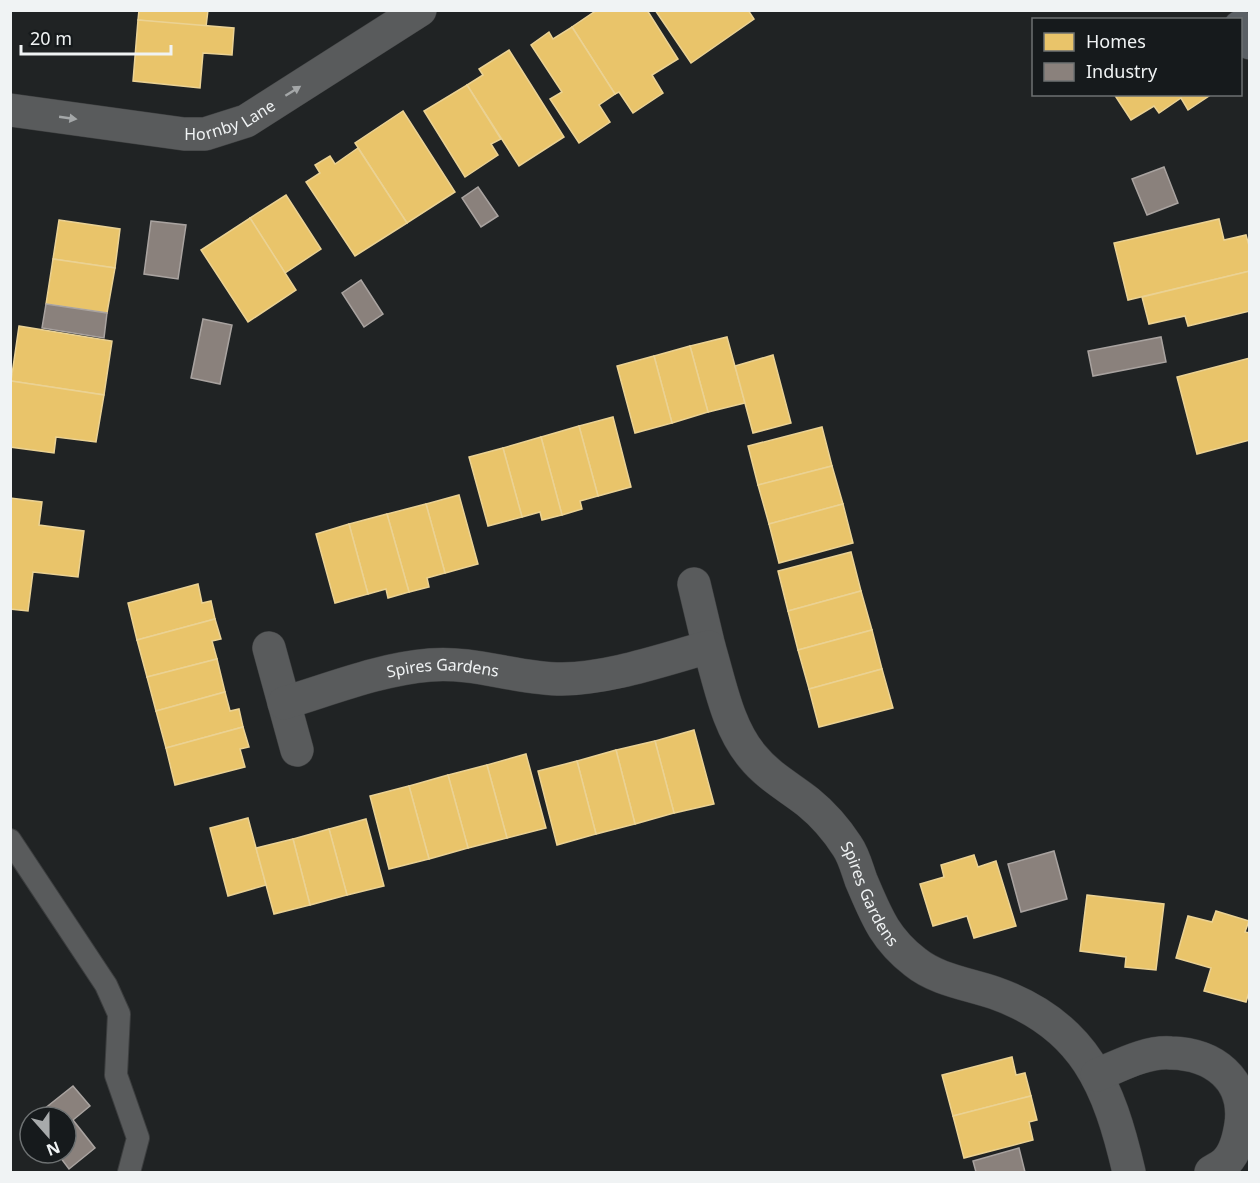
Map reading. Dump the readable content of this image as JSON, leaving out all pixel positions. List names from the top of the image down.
{
  "streets": {
    "street": ["Hornby Lane", "Spires Gardens"]
  },
  "one_way": ["Hornby Lane"],
  "legend": ["Homes", "Industry"],
  "scale_bar": "20 m",
  "north": "bottom"
}
